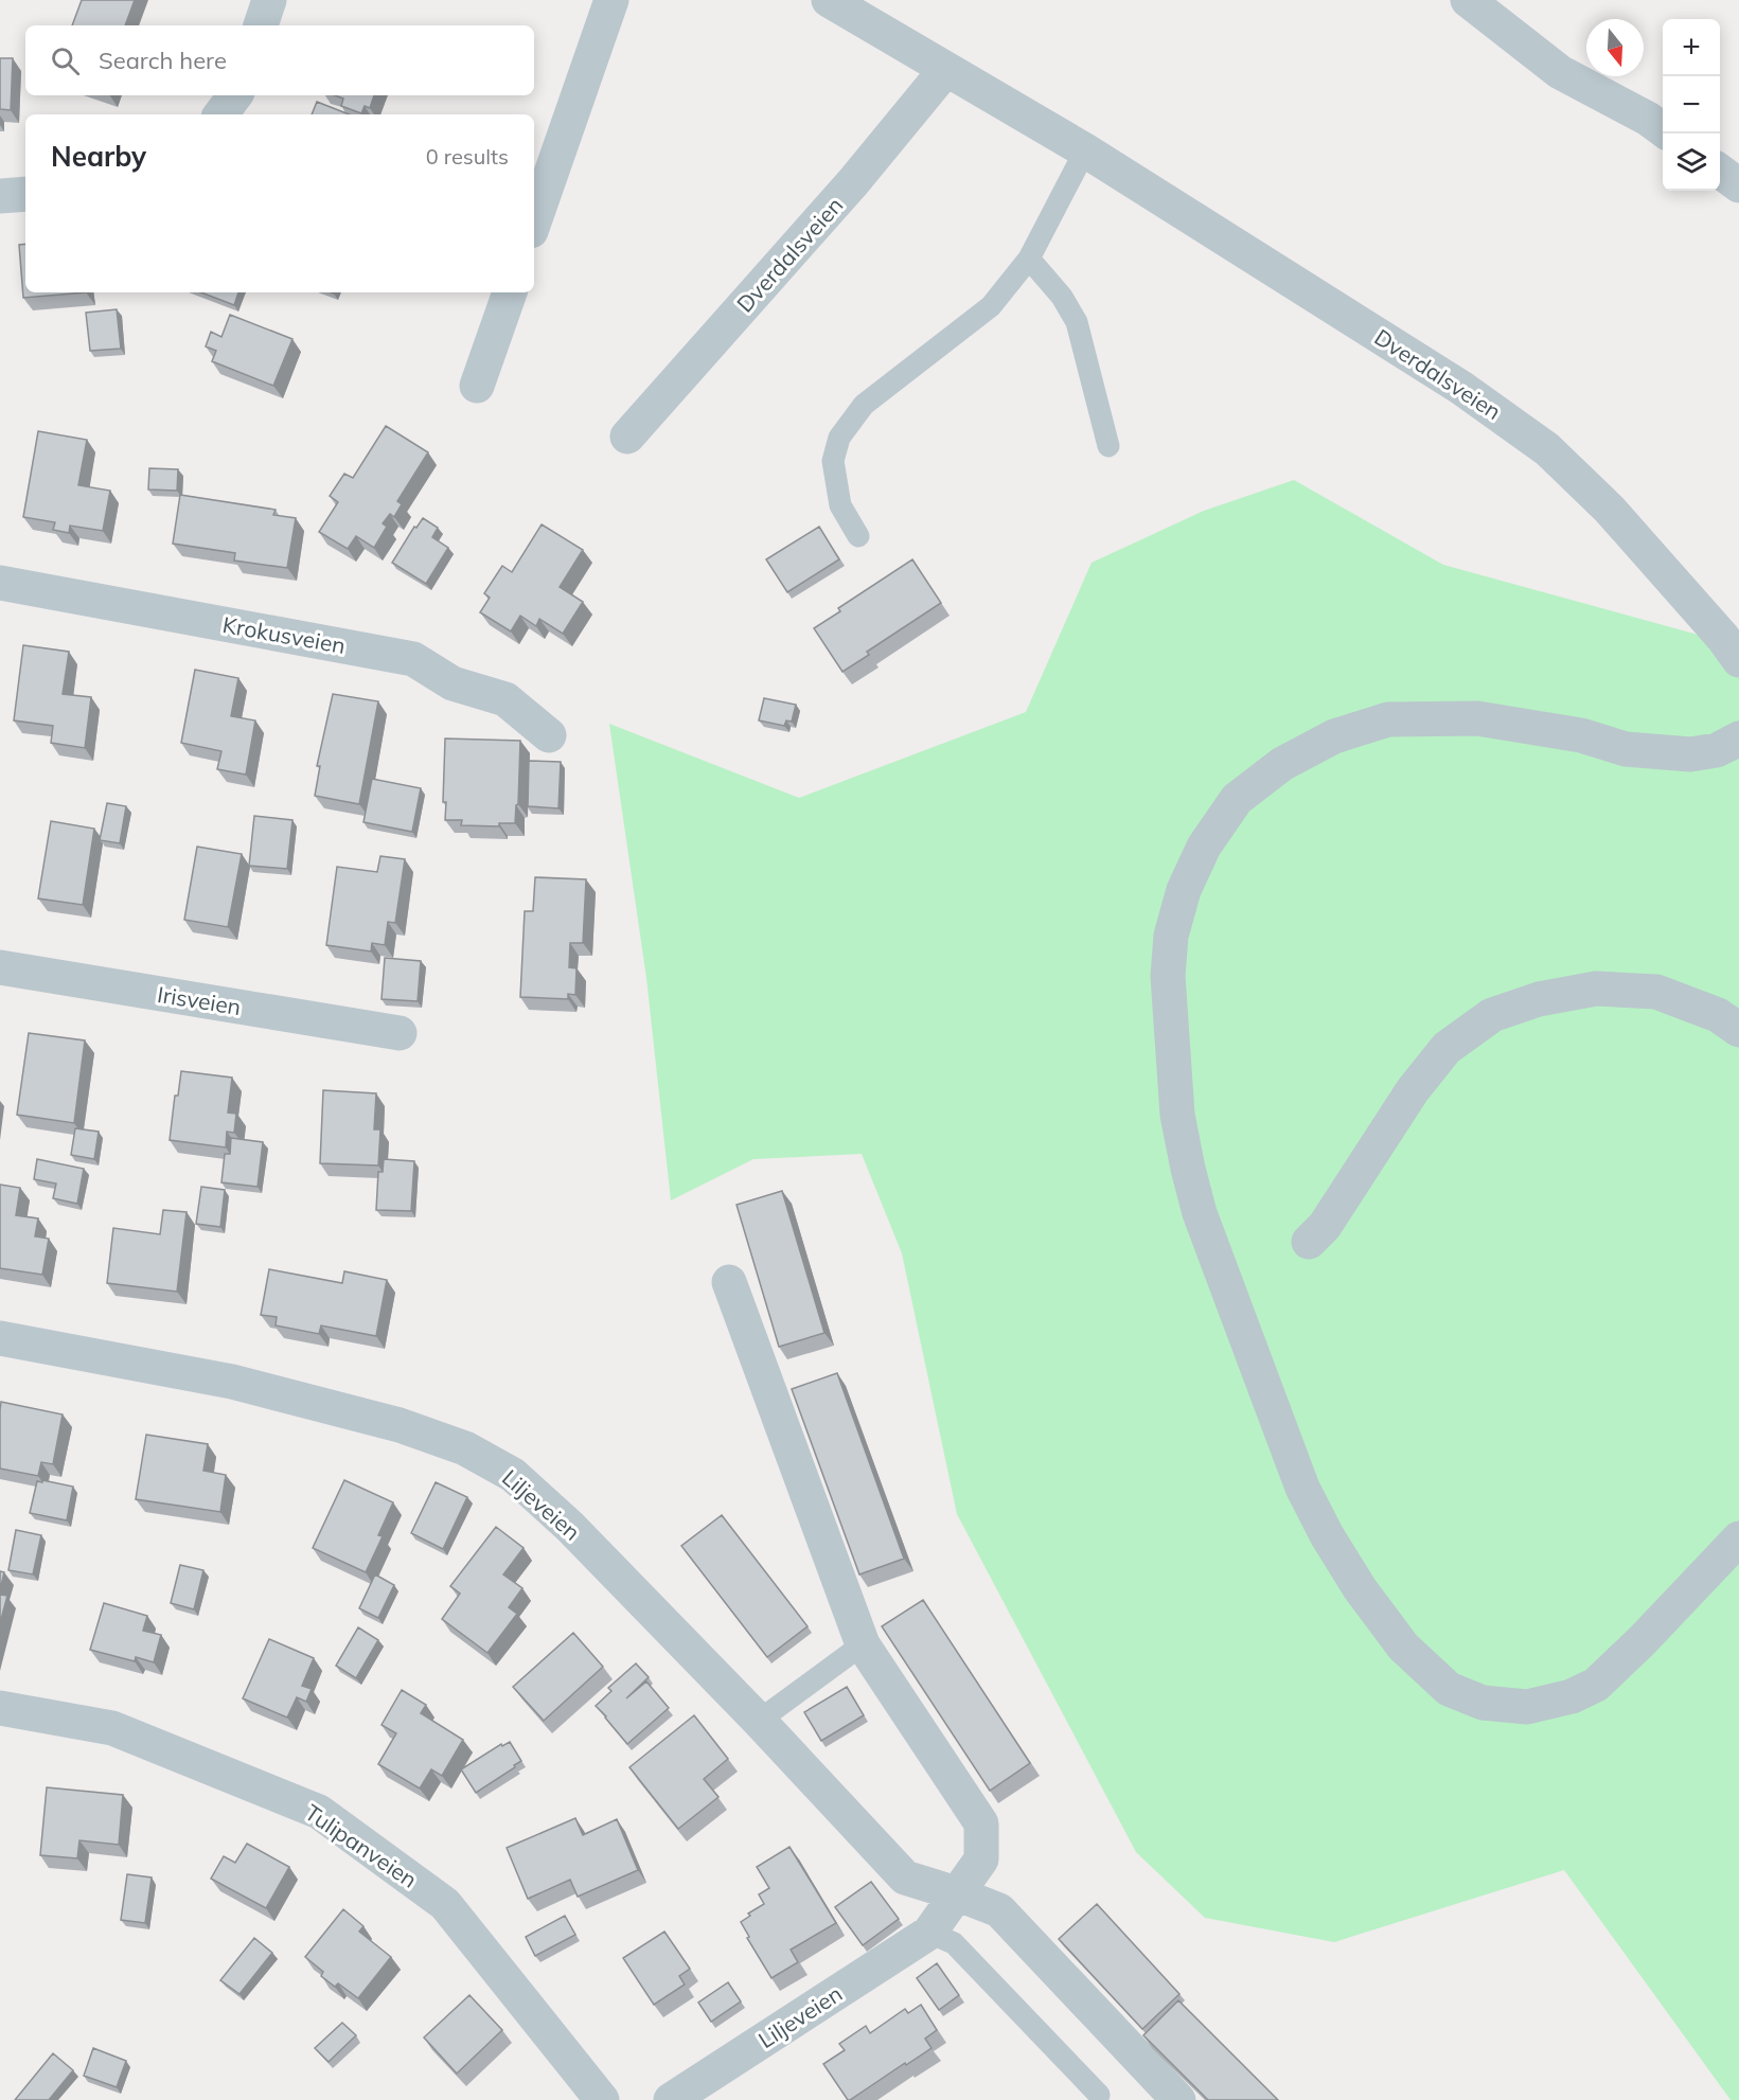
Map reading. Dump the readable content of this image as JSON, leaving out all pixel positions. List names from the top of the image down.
{
  "streets": {
    "street": [
      "Dverdalsveien",
      "Krokusveien",
      "Irisveien",
      "Liljeveien",
      "Tulipanveien"
    ]
  },
  "north": "bottom",
  "page": {
    "map_buttons": ["+", "−"],
    "search": "Search here",
    "heading": ["Nearby", "0 results"]
  }
}
